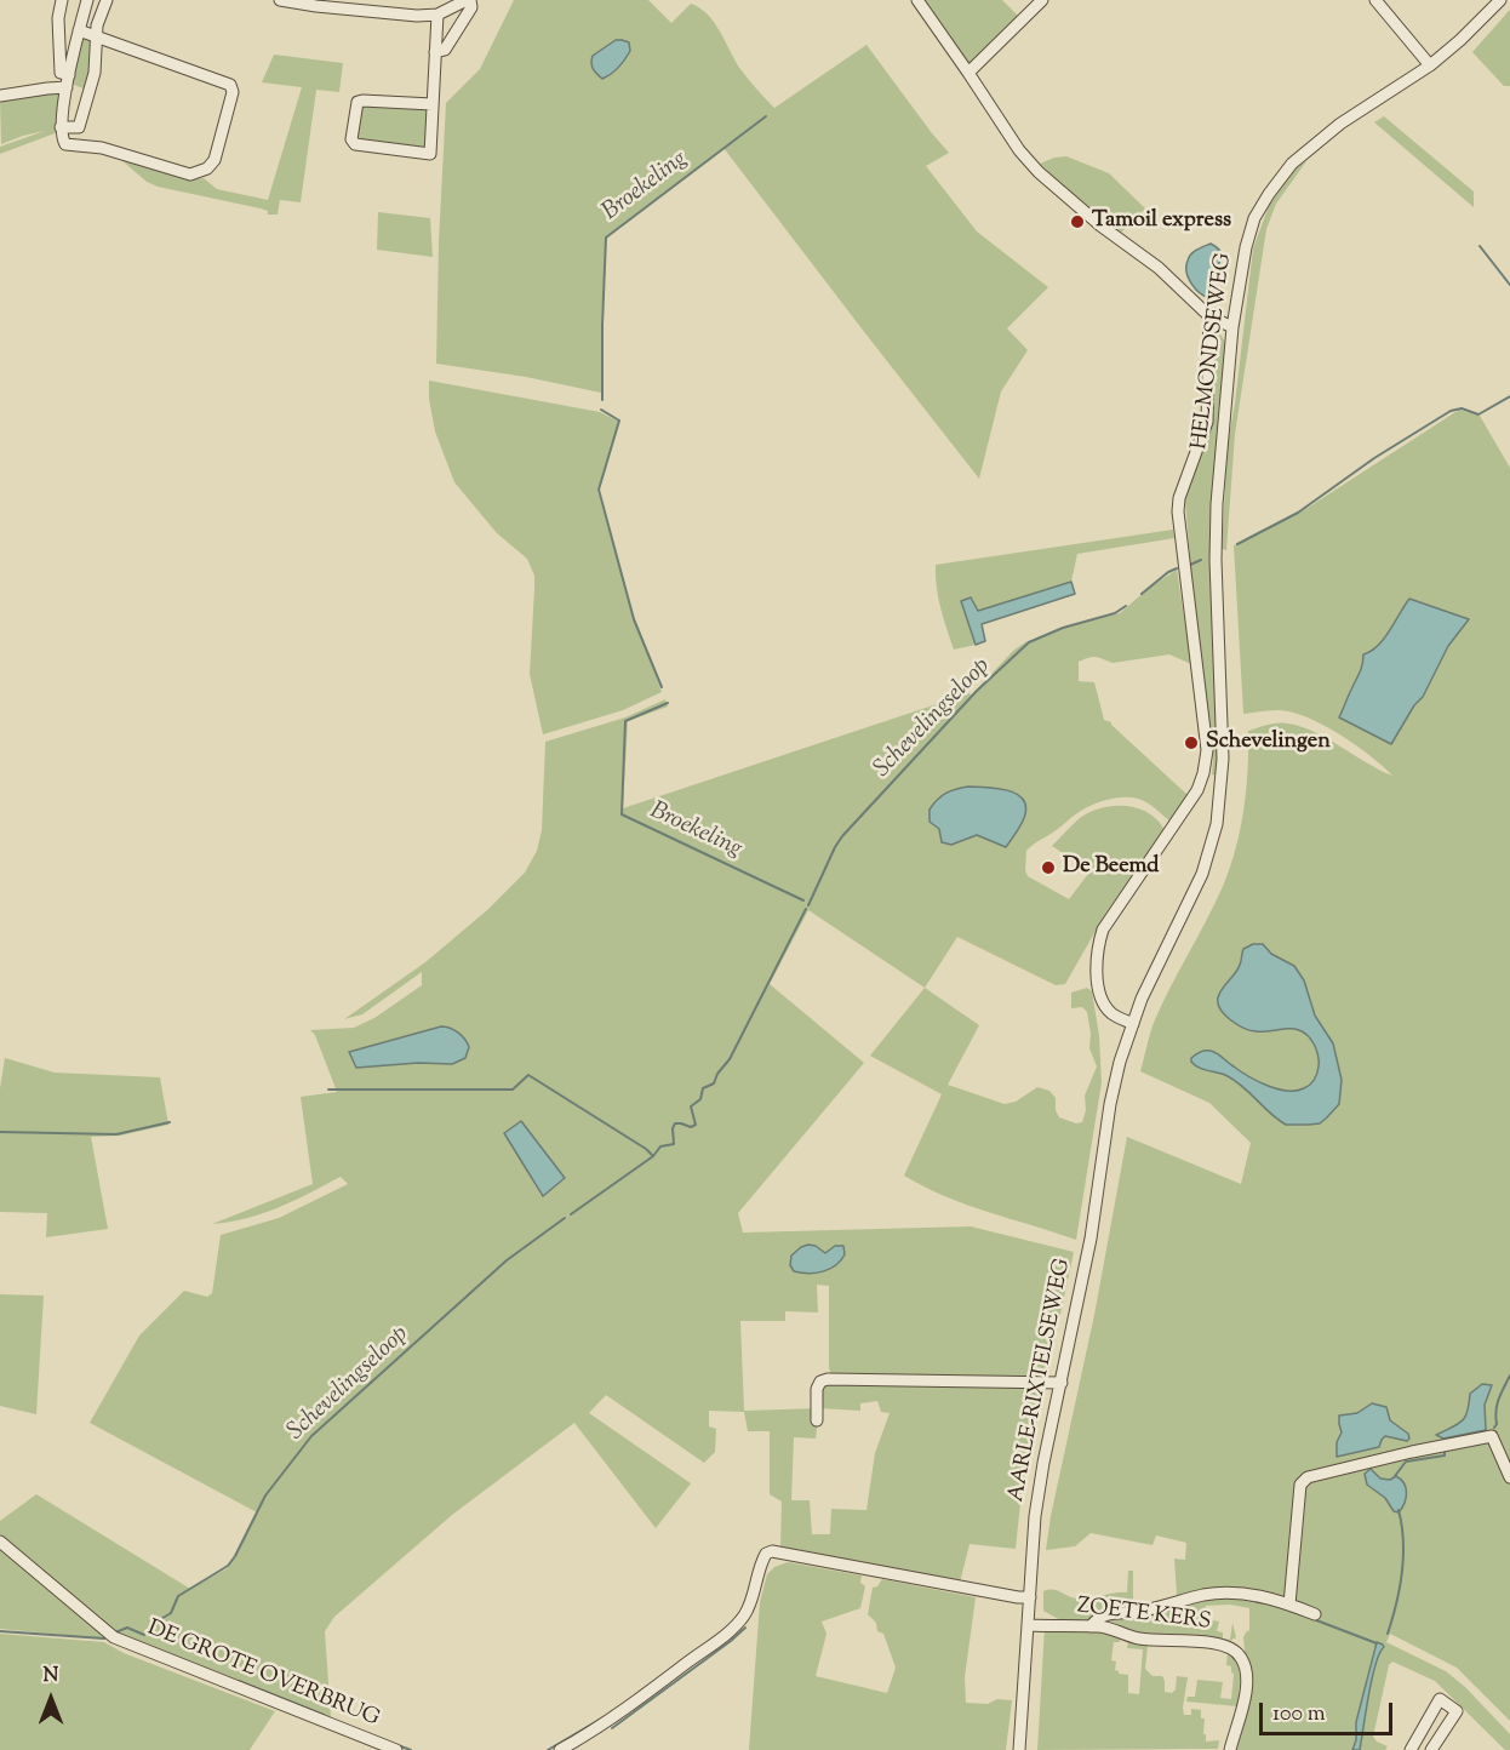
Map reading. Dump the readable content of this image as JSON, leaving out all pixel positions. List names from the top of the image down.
{
  "streets": {
    "street": [
      "HELMONDSEWEG",
      "AARLE-RIXTELSEWEG",
      "ZOETE KERS",
      "DE GROTE OVERBRUG"
    ]
  },
  "crossings": [
    ["HELMONDSEWEG", "AARLE-RIXTELSEWEG"],
    ["AARLE-RIXTELSEWEG", "ZOETE KERS"]
  ],
  "water": ["Broekeling", "Schevelingseloop"],
  "places": ["Tamoil express", "Schevelingen", "De Beemd"],
  "scale_bar": "100 m",
  "north": "top"
}
